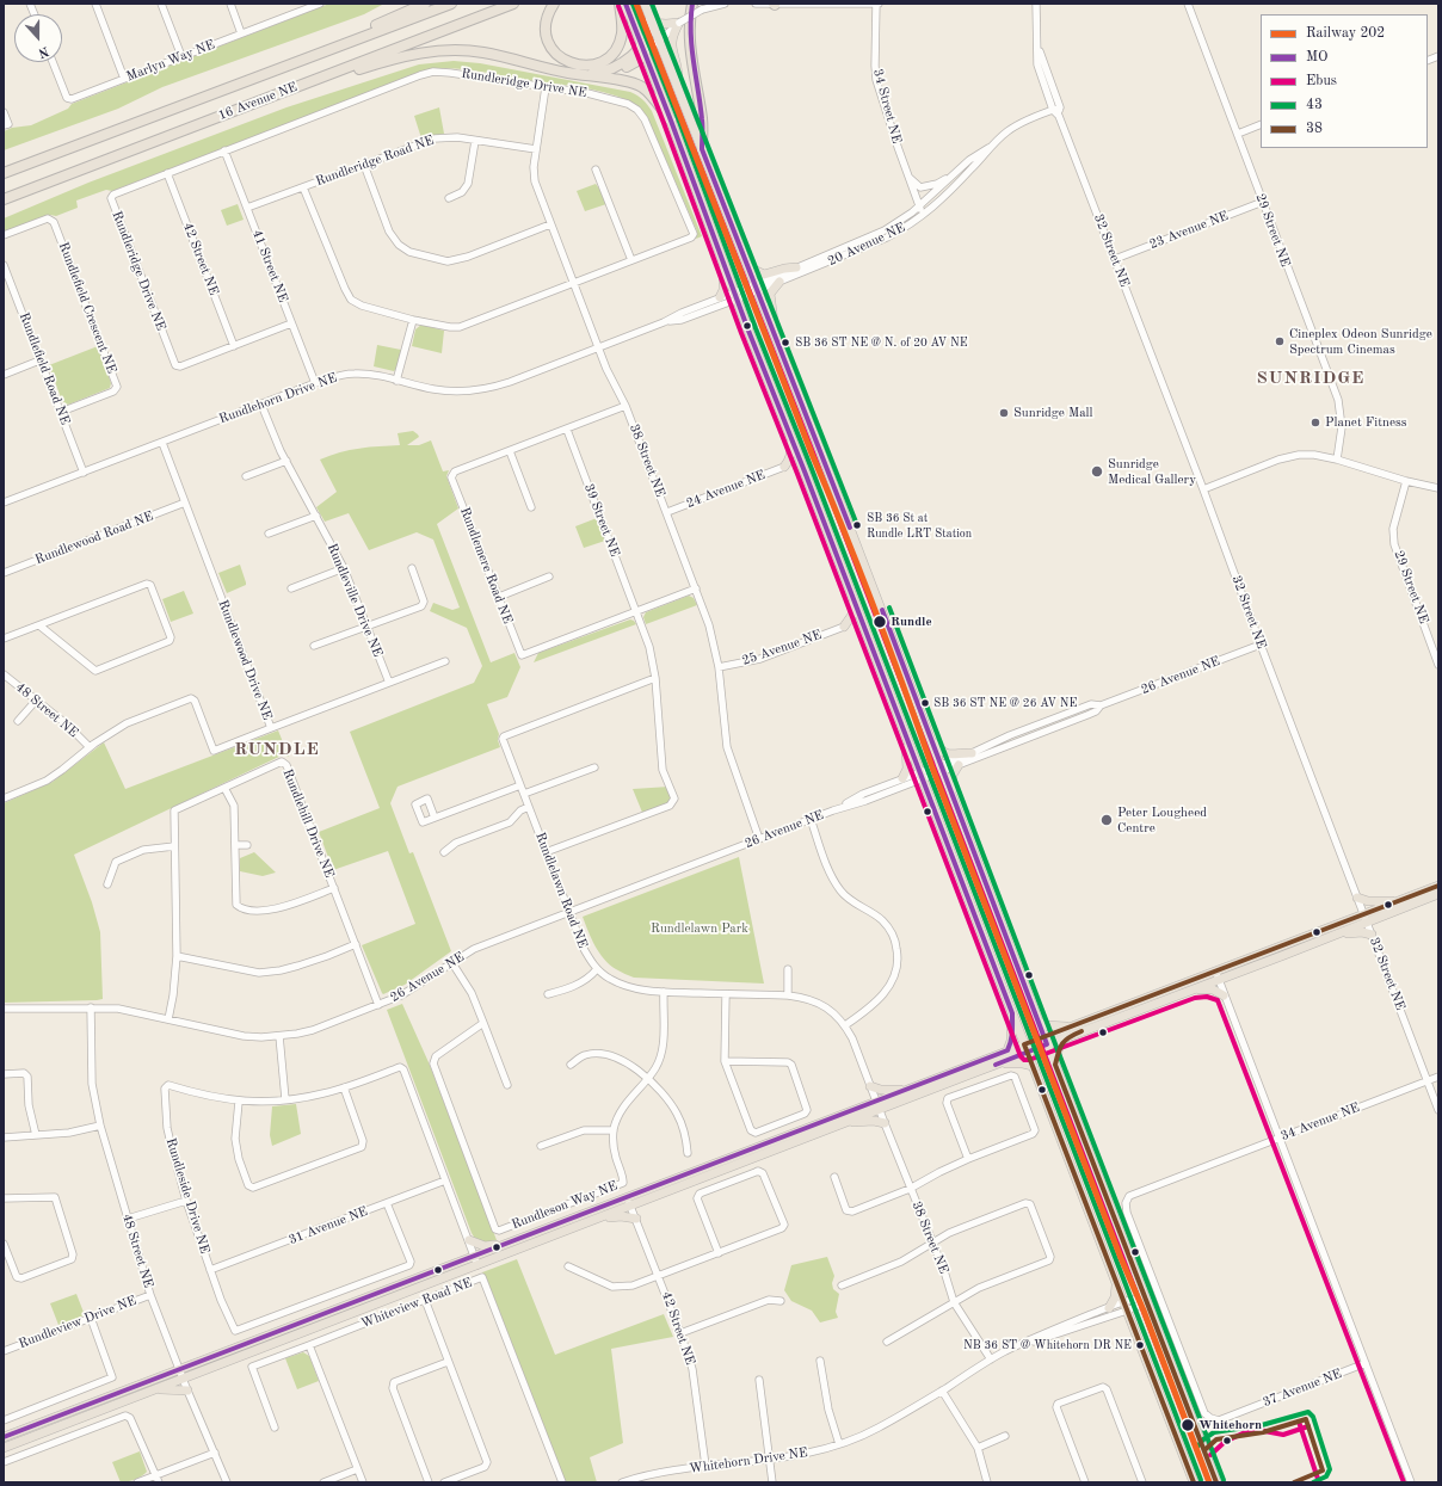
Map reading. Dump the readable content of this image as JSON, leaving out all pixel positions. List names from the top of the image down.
{
  "streets": {
    "highway": ["16 Avenue NE"],
    "street": [
      "Marlyn Way NE",
      "Rundleridge Drive NE",
      "34 Street NE",
      "Rundleridge Road NE",
      "23 Avenue NE",
      "29 Street NE",
      "20 Avenue NE",
      "32 Street NE",
      "42 Street NE",
      "41 Street NE",
      "Rundlefield Crescent NE",
      "Rundlefield Road NE",
      "Rundlehorn Drive NE",
      "38 Street NE",
      "24 Avenue NE",
      "39 Street NE",
      "Rundlewood Road NE",
      "Rundlemere Road NE",
      "Rundleville Drive NE",
      "25 Avenue NE",
      "Rundlewood Drive NE",
      "26 Avenue NE",
      "48 Street NE",
      "Rundlehill Drive NE",
      "Rundlelawn Road NE",
      "34 Avenue NE",
      "Rundleside Drive NE",
      "Rundleson Way NE",
      "31 Avenue NE",
      "Whiteview Road NE",
      "Rundleview Drive NE",
      "37 Avenue NE",
      "Whitehorn Drive NE"
    ]
  },
  "crossings": [
    ["Rundleridge Drive NE", "Rundleridge Road NE"],
    ["Rundleridge Drive NE", "42 Street NE"],
    ["Rundleridge Drive NE", "41 Street NE"],
    ["Rundleridge Drive NE", "38 Street NE"],
    ["34 Street NE", "20 Avenue NE"],
    ["Rundleridge Road NE", "41 Street NE"],
    ["Rundleridge Road NE", "38 Street NE"],
    ["23 Avenue NE", "29 Street NE"],
    ["23 Avenue NE", "32 Street NE"],
    ["20 Avenue NE", "32 Street NE"],
    ["20 Avenue NE", "Rundlehorn Drive NE"],
    ["32 Street NE", "26 Avenue NE"],
    ["32 Street NE", "34 Avenue NE"],
    ["42 Street NE", "Whitehorn Drive NE"],
    ["41 Street NE", "Rundlehorn Drive NE"],
    ["Rundlefield Crescent NE", "Rundlefield Road NE"],
    ["Rundlefield Road NE", "Rundlehorn Drive NE"],
    ["Rundlehorn Drive NE", "38 Street NE"],
    ["Rundlehorn Drive NE", "Rundleville Drive NE"],
    ["Rundlehorn Drive NE", "Rundlewood Drive NE"],
    ["38 Street NE", "24 Avenue NE"],
    ["38 Street NE", "Rundlemere Road NE"],
    ["38 Street NE", "25 Avenue NE"],
    ["38 Street NE", "26 Avenue NE"],
    ["38 Street NE", "Rundlelawn Road NE"],
    ["38 Street NE", "Whitehorn Drive NE"],
    ["39 Street NE", "Rundlemere Road NE"],
    ["39 Street NE", "Rundlelawn Road NE"],
    ["Rundlewood Road NE", "Rundlewood Drive NE"],
    ["Rundlewood Drive NE", "48 Street NE"],
    ["26 Avenue NE", "48 Street NE"],
    ["26 Avenue NE", "Rundlehill Drive NE"],
    ["26 Avenue NE", "Rundlelawn Road NE"],
    ["48 Street NE", "Rundleview Drive NE"],
    ["Rundlelawn Road NE", "Rundleson Way NE"],
    ["34 Avenue NE", "37 Avenue NE"],
    ["Rundleside Drive NE", "31 Avenue NE"]
  ],
  "districts": ["SUNRIDGE", "RUNDLE"],
  "parks": ["Rundlelawn Park"],
  "places": [
    "Cineplex Odeon Sunridge Spectrum Cinemas",
    "SB 36 ST NE @ N. of 20 AV NE",
    "Sunridge Mall",
    "Planet Fitness",
    "Sunridge Medical Gallery",
    "SB 36 St at Rundle LRT Station",
    "Rundle",
    "SB 36 ST NE @ 26 AV NE",
    "Peter Lougheed Centre",
    "NB 36 ST @ Whitehorn DR NE",
    "Whitehorn"
  ],
  "lines": [
    "rail line 202",
    "transit line MO",
    "transit line 43",
    "transit line Ebus",
    "transit line 38"
  ],
  "legend": [
    "Railway 202",
    "MO",
    "Ebus",
    "43",
    "38"
  ],
  "north": "bottom"
}
